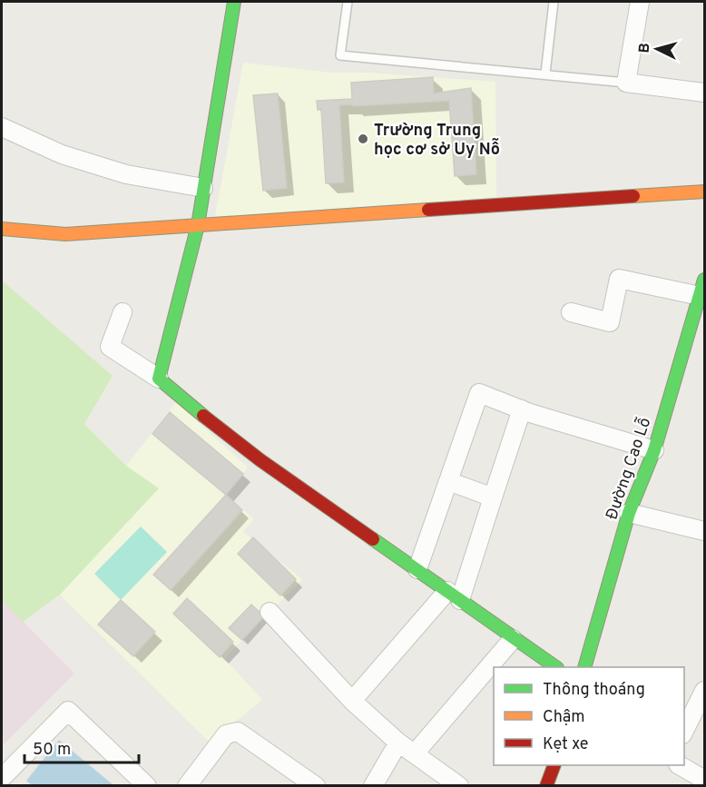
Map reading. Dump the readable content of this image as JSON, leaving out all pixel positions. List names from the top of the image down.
{
  "streets": {
    "street": ["Đường Cao Lỗ"]
  },
  "places": ["Trường Trung học cơ sở Uy Nỗ"],
  "legend": ["Thông thoáng", "Chậm", "Kẹt xe"],
  "scale_bar": "50 m",
  "north": "left"
}
